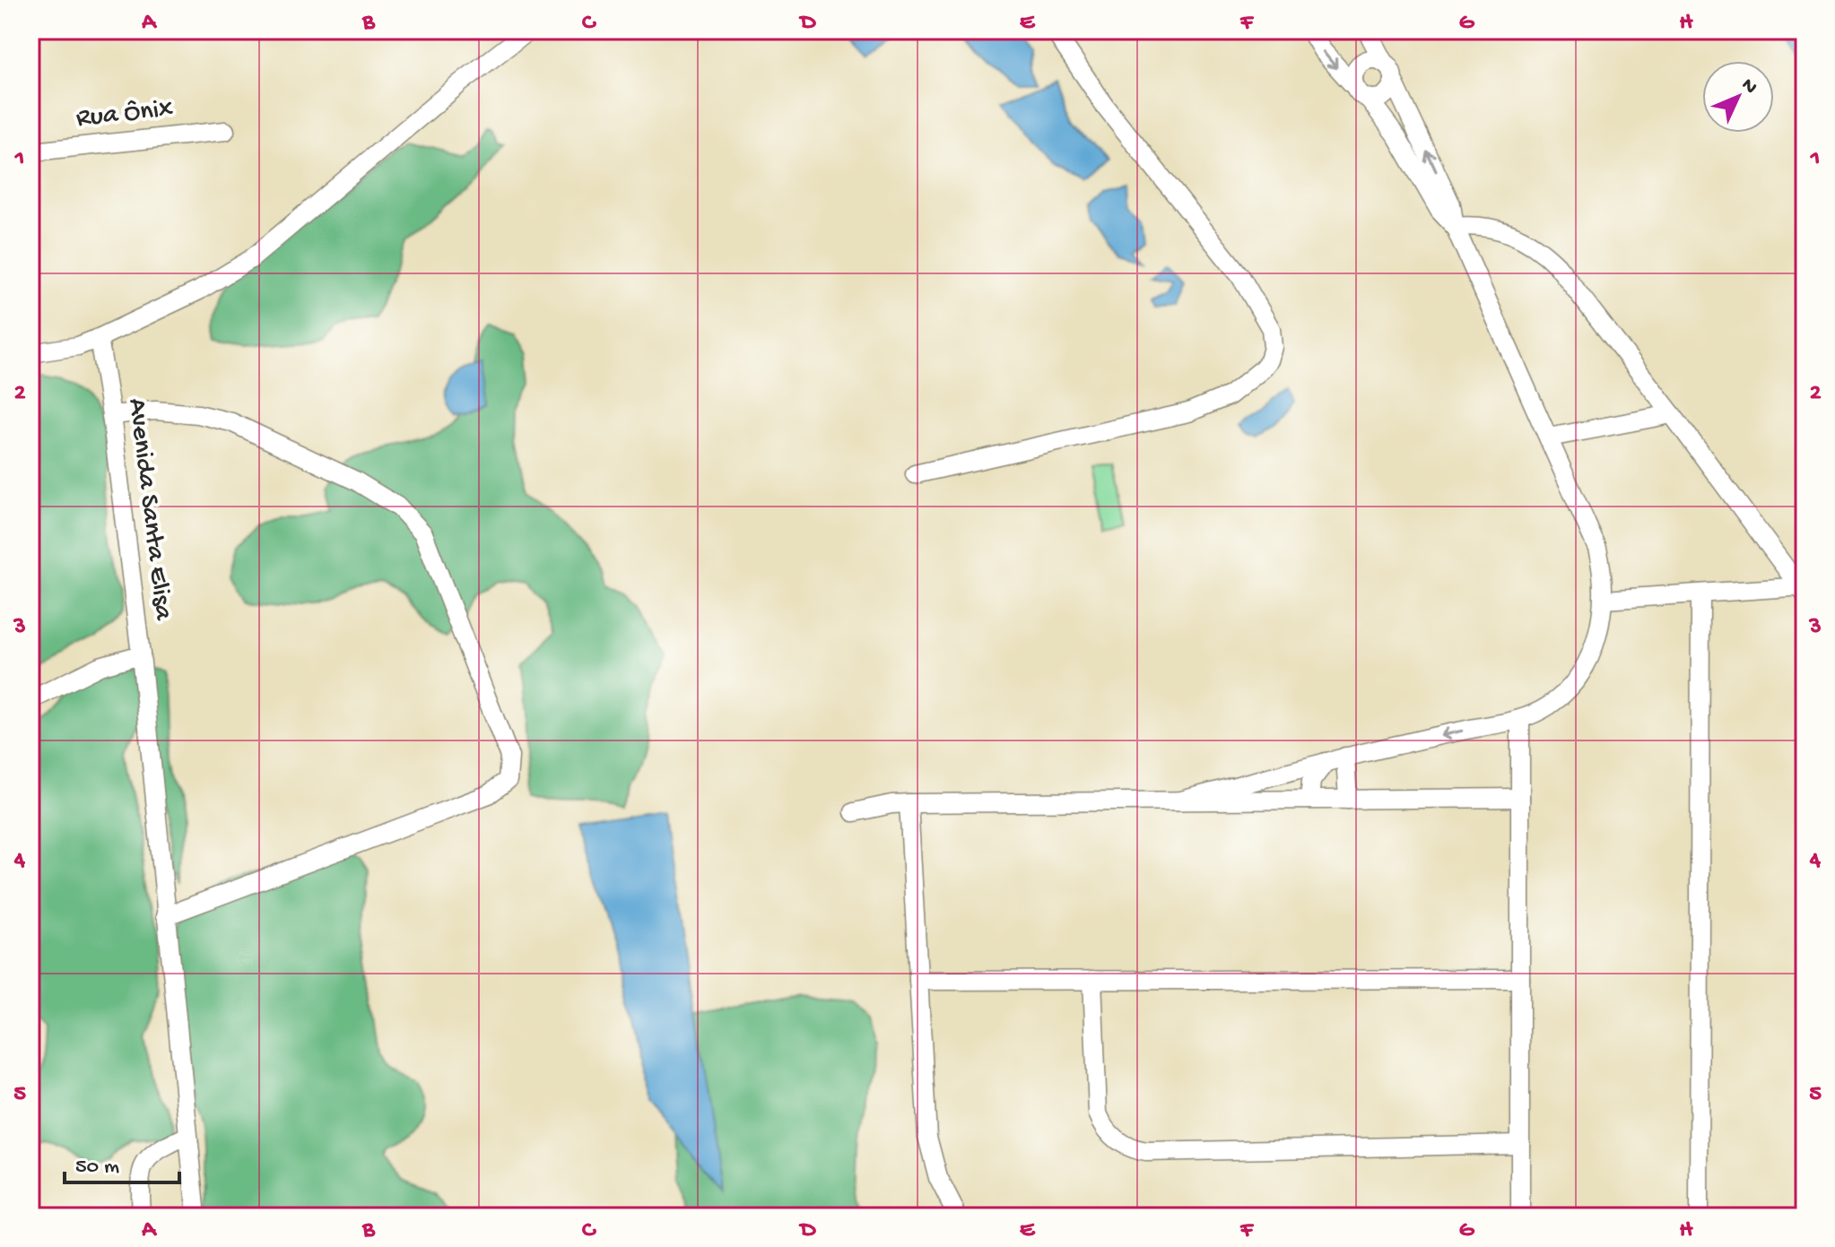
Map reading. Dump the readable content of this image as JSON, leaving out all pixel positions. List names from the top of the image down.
{
  "streets": {
    "street": ["Rua Ônix", "Avenida Santa Elisa"]
  },
  "scale_bar": "50 m",
  "north": "top right",
  "grid": {
    "columns": [
      "A",
      "B",
      "C",
      "D",
      "E",
      "F",
      "G",
      "H"
    ],
    "rows": [
      "1",
      "2",
      "3",
      "4",
      "5"
    ]
  }
}
